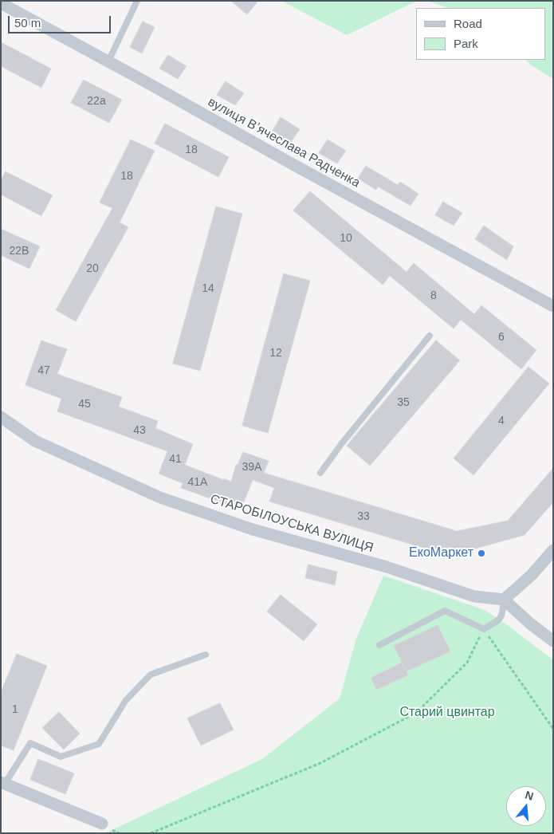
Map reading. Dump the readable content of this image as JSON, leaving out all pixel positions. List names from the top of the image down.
{
  "streets": {
    "street": ["вулиця Вʼячеслава Радченка", "СТАРОБІЛОУСЬКА ВУЛИЦЯ"]
  },
  "parks": ["Старий цвинтар"],
  "places": ["ЕкоМаркет"],
  "house_numbers": [
    "22а",
    "18",
    "18",
    "10",
    "22В",
    "20",
    "14",
    "8",
    "6",
    "12",
    "47",
    "35",
    "45",
    "4",
    "43",
    "41",
    "39А",
    "41А",
    "33",
    "1"
  ],
  "legend": ["Road", "Park"],
  "scale_bar": "50 m",
  "north": "top"
}
